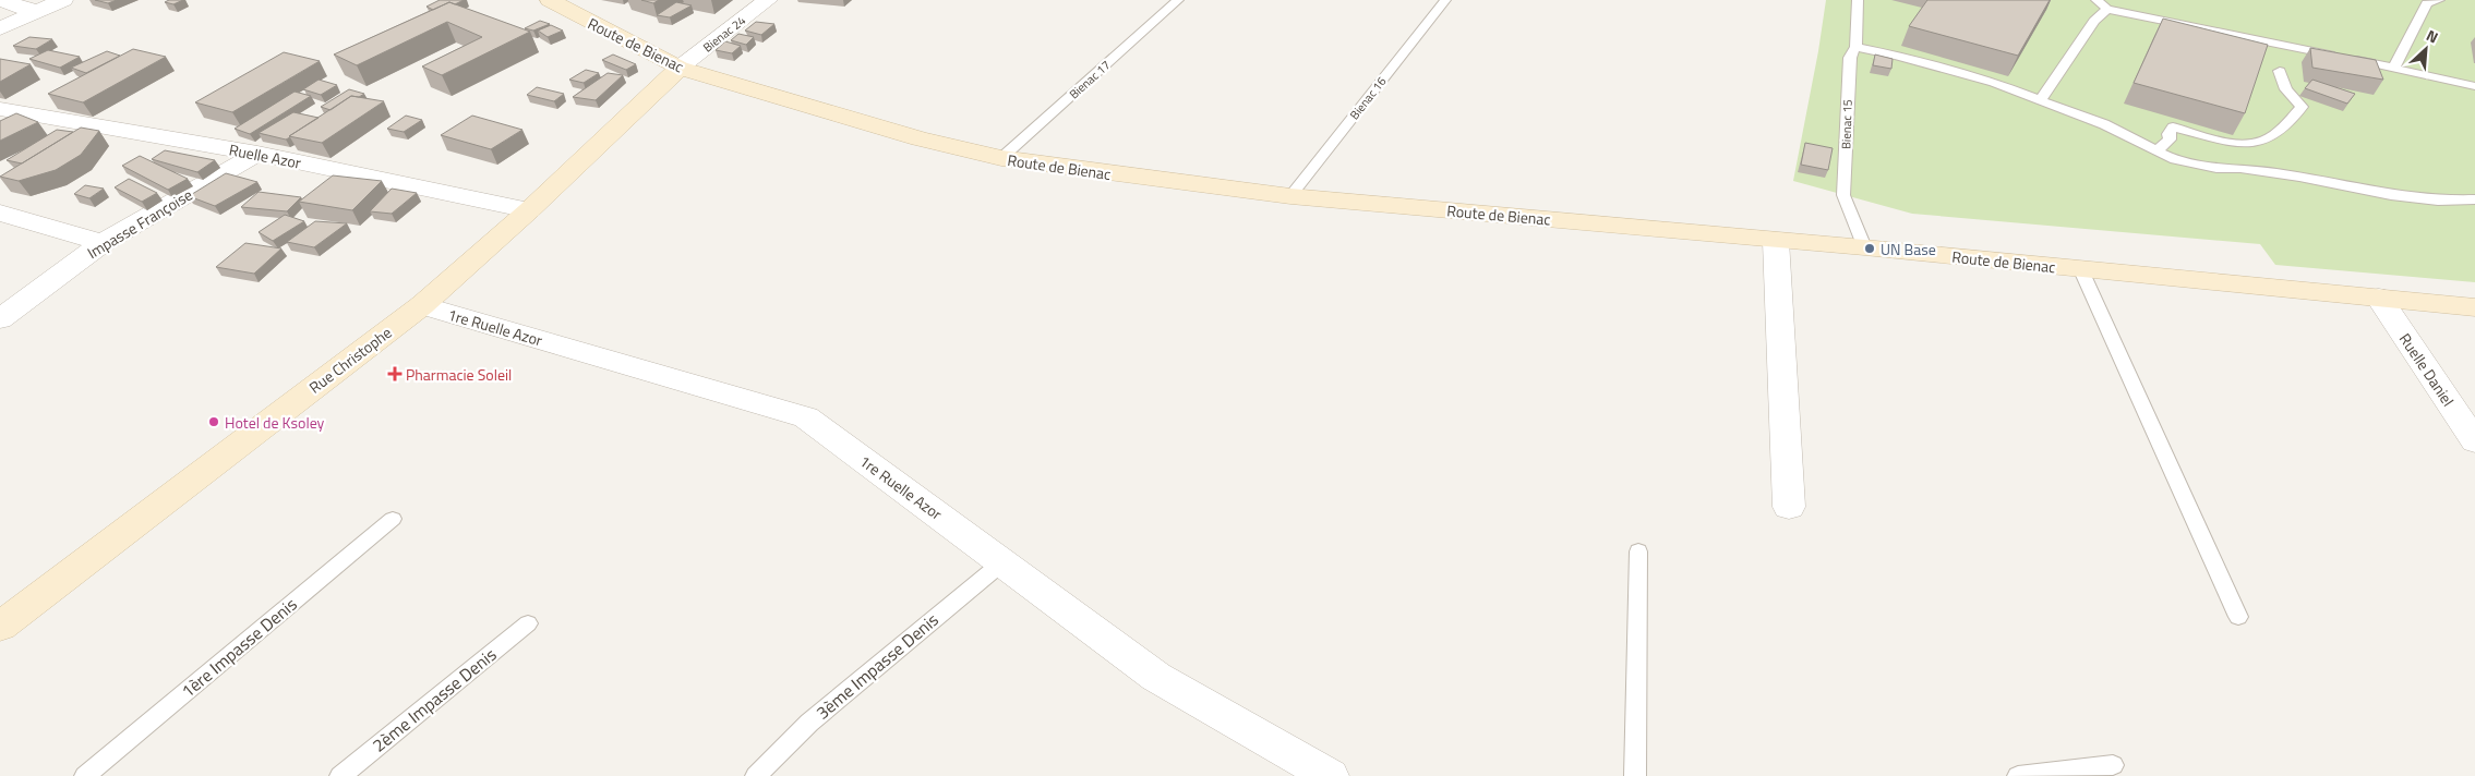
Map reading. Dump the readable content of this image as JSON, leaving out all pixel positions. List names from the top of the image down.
{
  "streets": {
    "main road": ["Route de Bienac", "Rue Christophe"],
    "street": [
      "Bienac 24",
      "Ruelle Azor",
      "Impasse Françoise",
      "1re Ruelle Azor",
      "Ruelle Daniel"
    ],
    "lane": [
      "Bienac 17",
      "Bienac 16",
      "Bienac 15",
      "1ère Impasse Denis",
      "3ème Impasse Denis",
      "2ème Impasse Denis"
    ]
  },
  "crossings": [
    ["Bienac 24", "Route de Bienac"],
    ["Bienac 24", "Rue Christophe"],
    ["Route de Bienac", "Bienac 17"],
    ["Route de Bienac", "Bienac 16"],
    ["Route de Bienac", "Bienac 15"],
    ["Route de Bienac", "Rue Christophe"],
    ["Route de Bienac", "Ruelle Daniel"],
    ["Ruelle Azor", "Impasse Françoise"],
    ["Ruelle Azor", "Rue Christophe"],
    ["1re Ruelle Azor", "Rue Christophe"],
    ["1re Ruelle Azor", "3ème Impasse Denis"]
  ],
  "places": {
    "other": ["UN Base", "Hotel de Ksoley"],
    "health": ["Pharmacie Soleil"]
  },
  "north": "top right"
}
